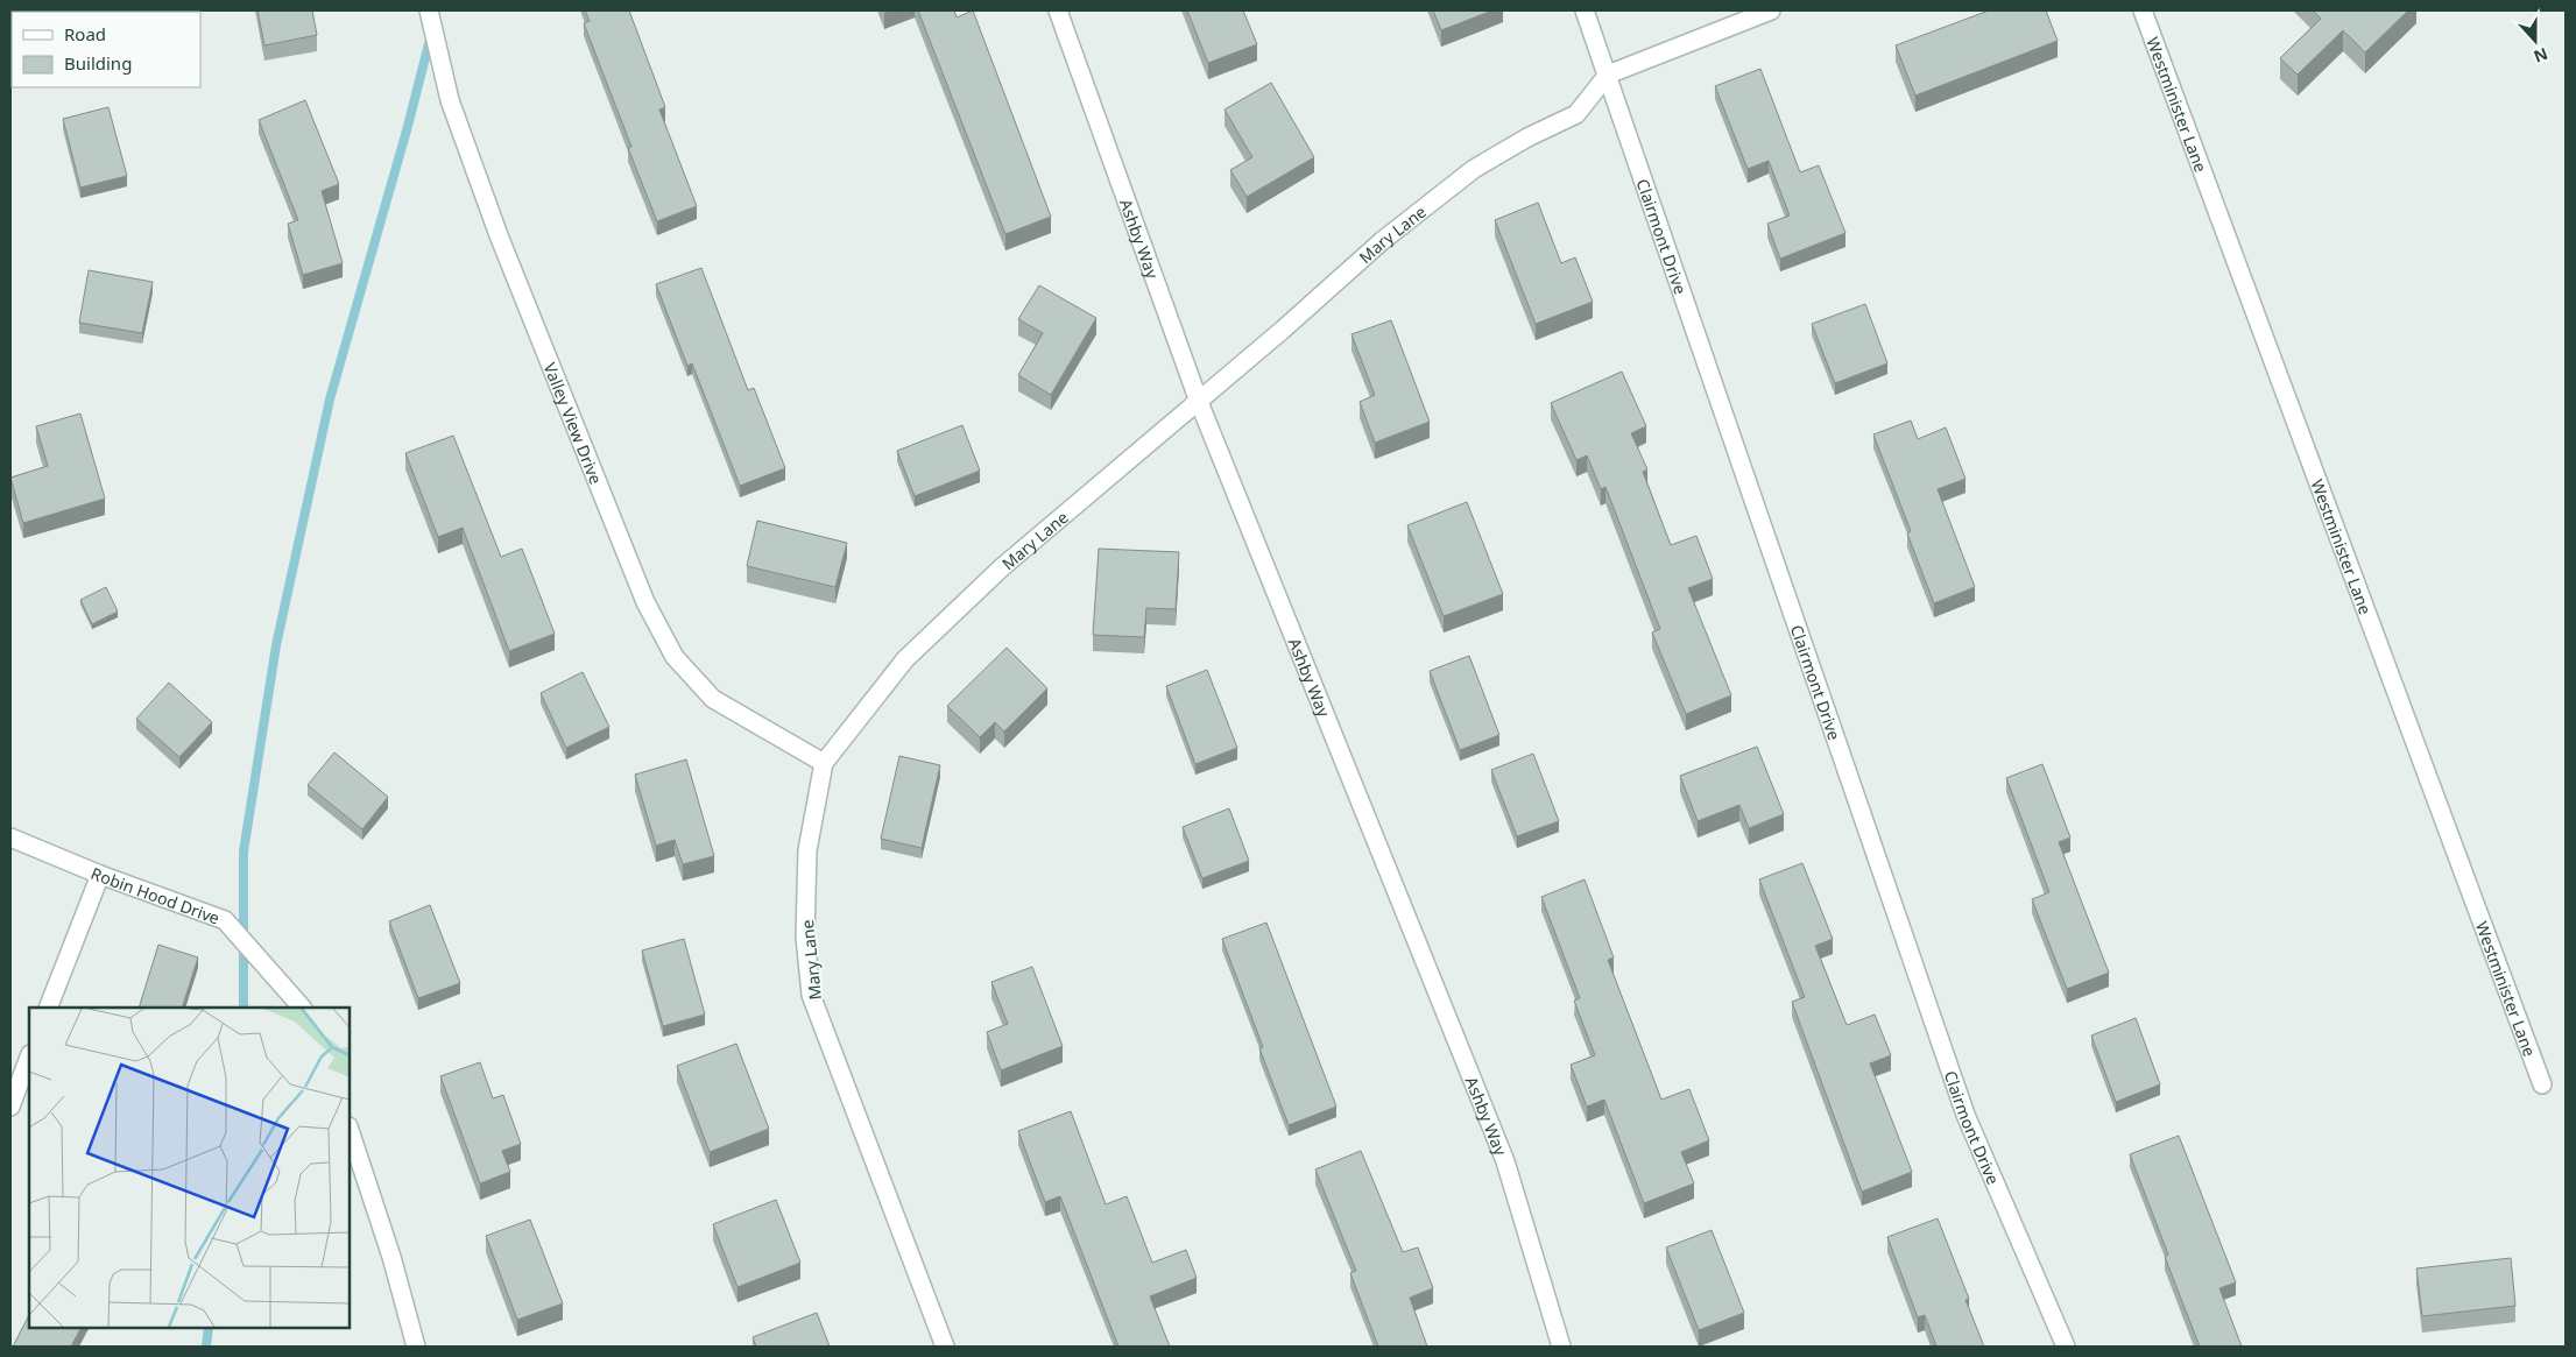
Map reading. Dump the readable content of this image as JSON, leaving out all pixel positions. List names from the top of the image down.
{
  "streets": {
    "street": [
      "Westminister Lane",
      "Mary Lane",
      "Clairmont Drive",
      "Ashby Way",
      "Valley View Drive",
      "Robin Hood Drive"
    ]
  },
  "crossings": [
    ["Mary Lane", "Clairmont Drive"],
    ["Mary Lane", "Ashby Way"],
    ["Mary Lane", "Valley View Drive"]
  ],
  "legend": ["Road", "Building"],
  "north": "bottom"
}
